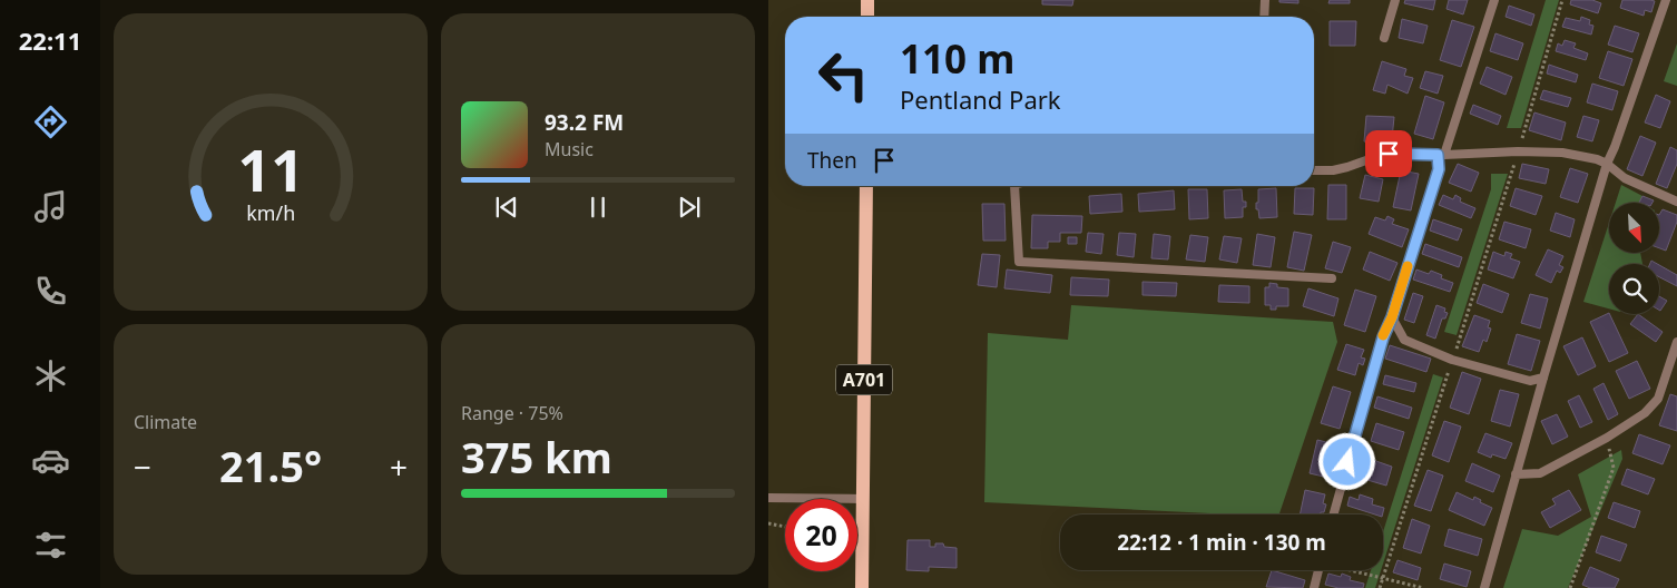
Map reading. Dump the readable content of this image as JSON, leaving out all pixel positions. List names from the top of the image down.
{
  "streets": {
    "main road": ["A701"]
  },
  "north": "bottom right",
  "page": {
    "tabs": "22:11",
    "turn": ["110 m", "Pentland Park"],
    "song": ["93.2 FM", "Music"],
    "then": "Then",
    "tile": [
      "Climate",
      ["Range · 75%", "375 km"]
    ],
    "heat": ["−", "21.5°", "+"],
    "limit": "20",
    "trip": "22:12 · 1 min · 130 m",
    "gauge": ["11", "km/h"]
  }
}
